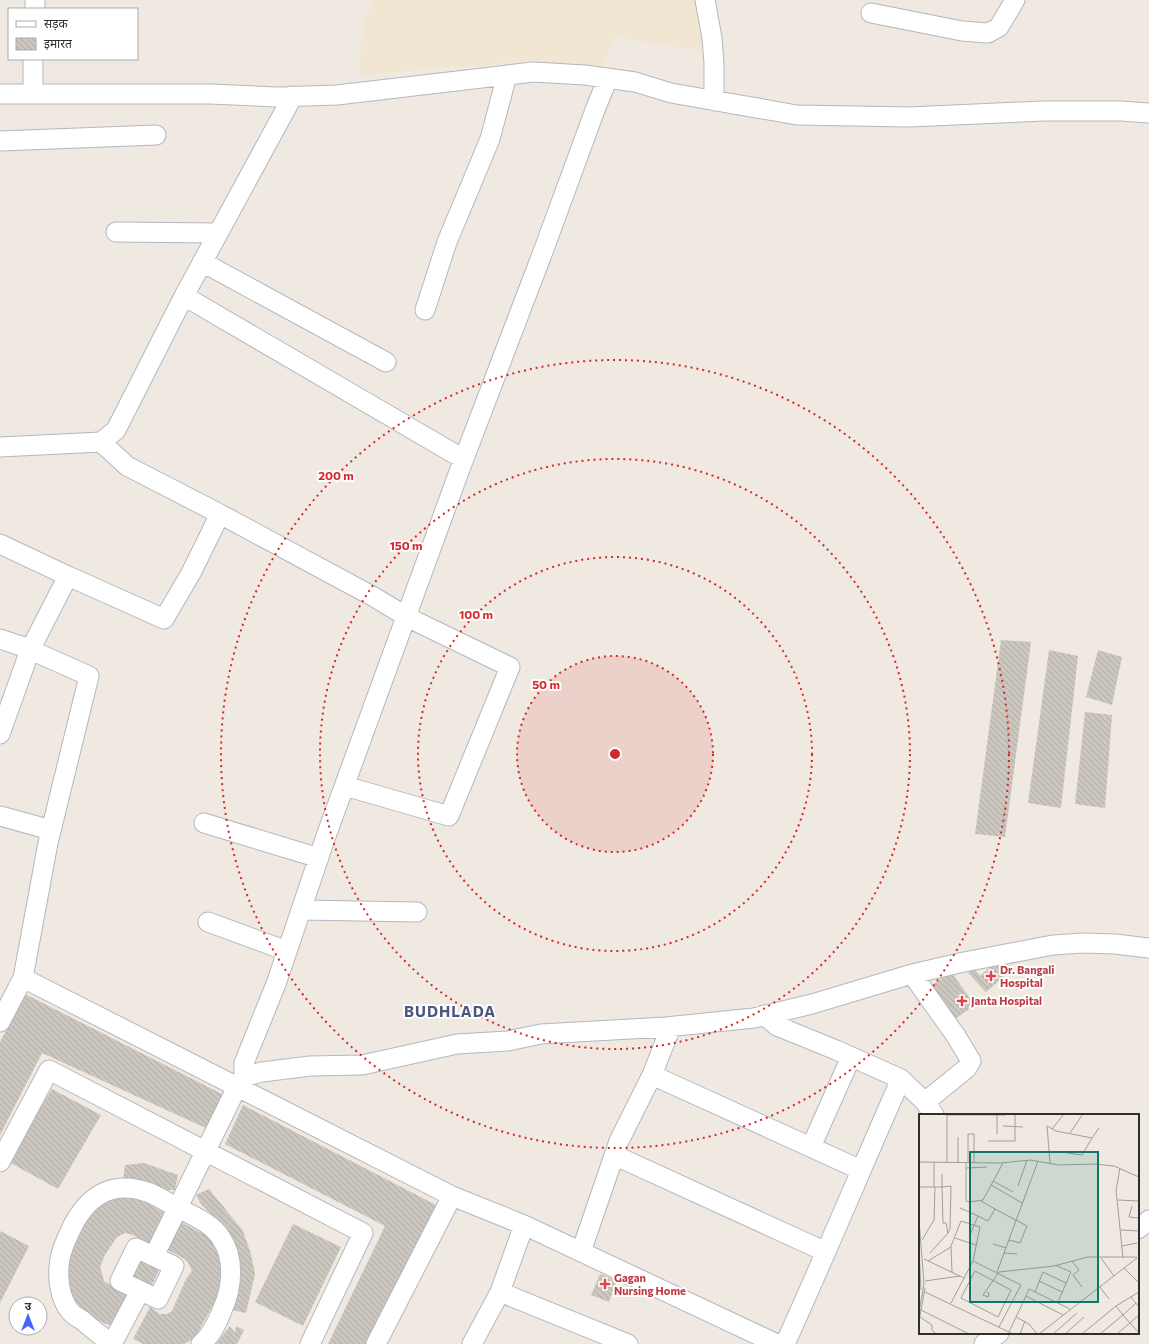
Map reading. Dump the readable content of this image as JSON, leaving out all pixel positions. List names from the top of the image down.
{
  "districts": ["BUDHLADA"],
  "places": {
    "health": ["Dr. Bangali Hospital", "Janta Hospital", "Gagan Nursing Home"]
  },
  "legend": ["सड़क", "इमारत"],
  "north": "top",
  "rings": [
    "200 m",
    "150 m",
    "100 m",
    "50 m"
  ]
}
